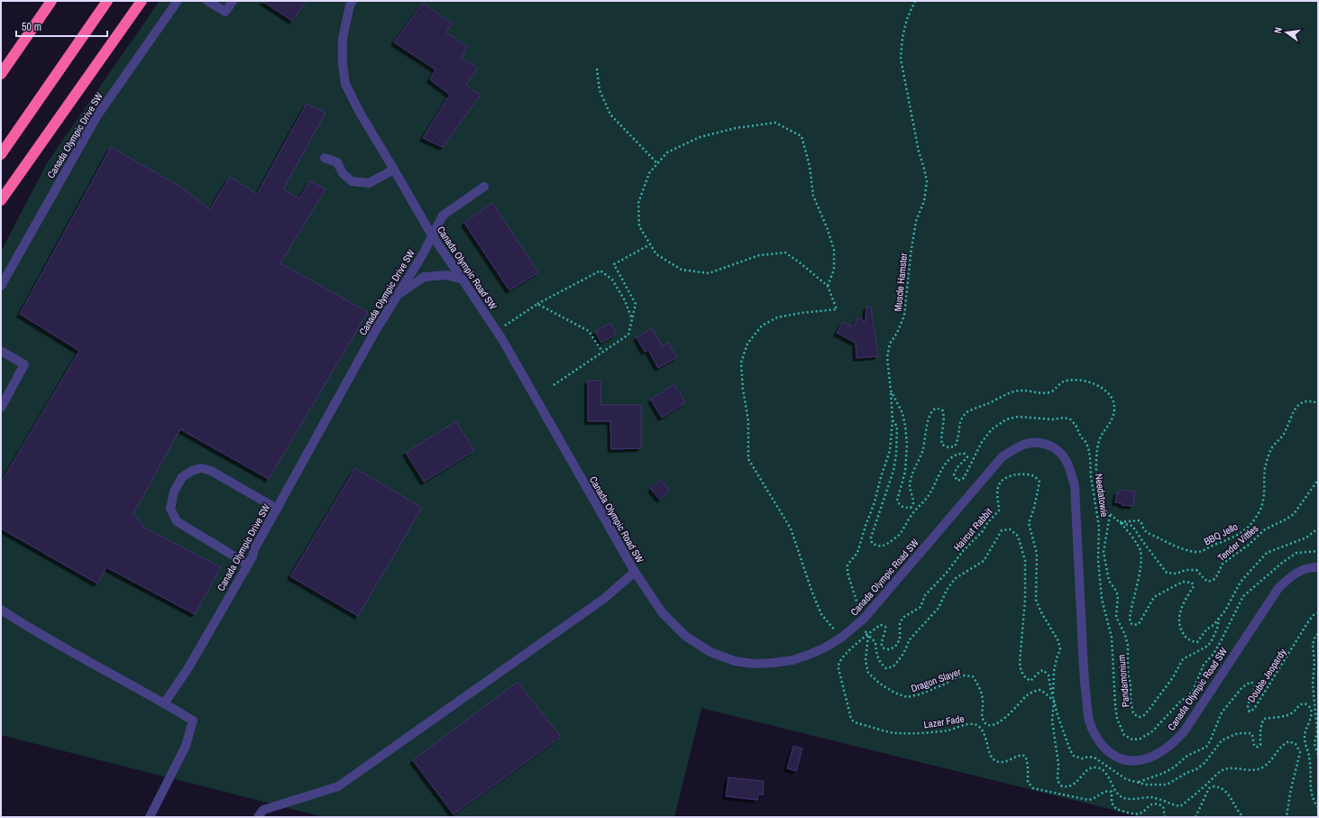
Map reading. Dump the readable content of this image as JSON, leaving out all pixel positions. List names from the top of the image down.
{
  "streets": {
    "street": ["Canada Olympic Drive SW", "Canada Olympic Road SW"],
    "path": [
      "Muscle Hamster",
      "Needatowie",
      "Haircut Rabbit",
      "BBQ Jello",
      "Tender Vittles",
      "Double Jeopardy",
      "Dragon Slayer",
      "Pandamonium",
      "Lazer Fade"
    ]
  },
  "crossings": [
    ["Canada Olympic Drive SW", "Canada Olympic Road SW"],
    ["Muscle Hamster", "BBQ Jello"],
    ["Muscle Hamster", "Tender Vittles"],
    ["Muscle Hamster", "Pandamonium"],
    ["Haircut Rabbit", "Dragon Slayer"],
    ["Haircut Rabbit", "Lazer Fade"],
    ["BBQ Jello", "Tender Vittles"],
    ["Dragon Slayer", "Lazer Fade"]
  ],
  "scale_bar": "50 m",
  "north": "left"
}
